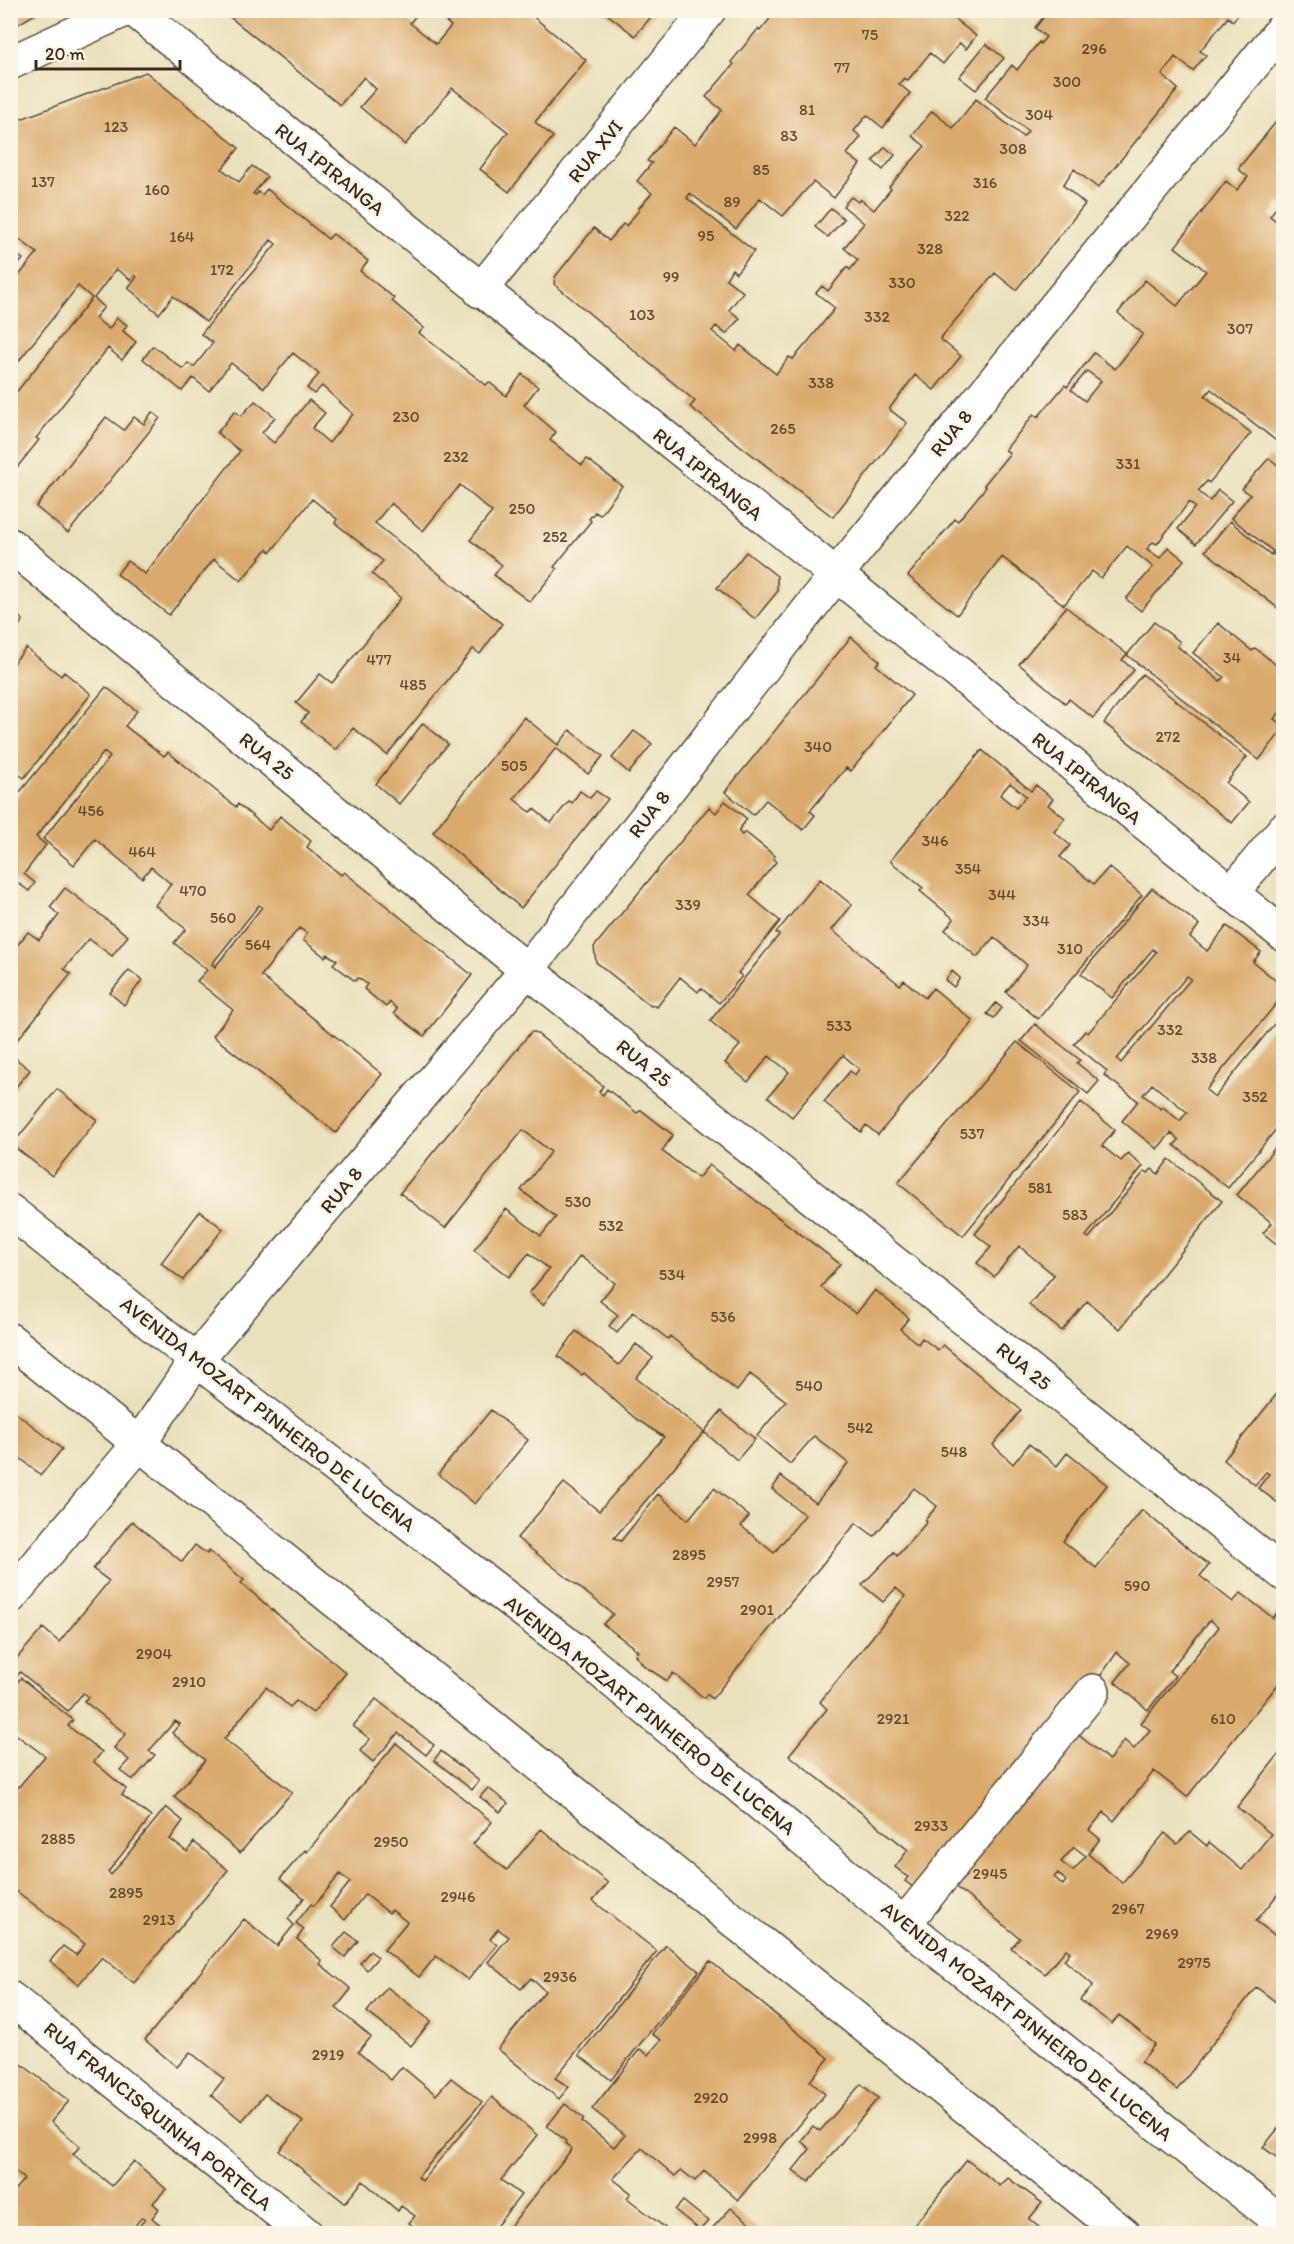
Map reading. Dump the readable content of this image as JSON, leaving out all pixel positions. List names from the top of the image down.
{
  "streets": {
    "street": [
      "RUA XVI",
      "RUA IPIRANGA",
      "RUA 8",
      "RUA 25",
      "AVENIDA MOZART PINHEIRO DE LUCENA",
      "RUA FRANCISQUINHA PORTELA"
    ]
  },
  "crossings": [
    ["RUA XVI", "RUA IPIRANGA"],
    ["RUA IPIRANGA", "RUA 8"],
    ["RUA 8", "RUA 25"],
    ["RUA 8", "AVENIDA MOZART PINHEIRO DE LUCENA"]
  ],
  "house_numbers": [
    "75",
    "296",
    "77",
    "300",
    "81",
    "304",
    "123",
    "83",
    "308",
    "85",
    "137",
    "316",
    "160",
    "89",
    "322",
    "95",
    "164",
    "328",
    "172",
    "99",
    "330",
    "103",
    "332",
    "307",
    "338",
    "230",
    "265",
    "232",
    "331",
    "250",
    "252",
    "34",
    "477",
    "485",
    "272",
    "340",
    "505",
    "456",
    "346",
    "464",
    "354",
    "470",
    "344",
    "339",
    "560",
    "334",
    "564",
    "310",
    "533",
    "332",
    "338",
    "352",
    "537",
    "581",
    "530",
    "583",
    "532",
    "534",
    "536",
    "540",
    "542",
    "548",
    "2895",
    "2957",
    "590",
    "2901",
    "2904",
    "2910",
    "2921",
    "610",
    "2933",
    "2885",
    "2950",
    "2945",
    "2895",
    "2946",
    "2967",
    "2913",
    "2969",
    "2975",
    "2936",
    "2919",
    "2920",
    "2998"
  ],
  "scale_bar": "20 m"
}
